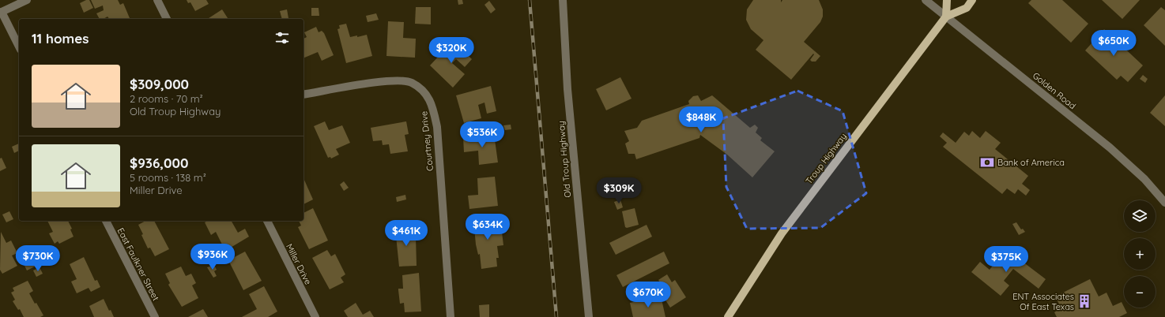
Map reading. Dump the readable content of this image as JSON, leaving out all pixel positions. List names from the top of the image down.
{
  "streets": {
    "main road": ["Troup Highway"],
    "street": [
      "Golden Road",
      "Courtney Drive",
      "Old Troup Highway",
      "East Faulkner Street",
      "Miller Drive"
    ]
  },
  "crossings": [
    ["Golden Road", "Troup Highway"]
  ],
  "places": {
    "bank": ["Bank of America"],
    "building": ["ENT Associates Of East Texas"]
  },
  "page": {
    "heading": "11 homes",
    "price": [
      "$650K",
      "$320K",
      "$848K",
      "$536K",
      "$309K",
      "$634K",
      "$461K",
      "$936K",
      "$730K",
      "$375K",
      "$670K"
    ],
    "list": [
      {
        "name": "$309,000",
        "note": "2 rooms · 70 m² · Old Troup Highway"
      },
      {
        "name": "$936,000",
        "note": "5 rooms · 138 m² · Miller Drive"
      }
    ],
    "map_buttons": ["+", "−"]
  }
}
